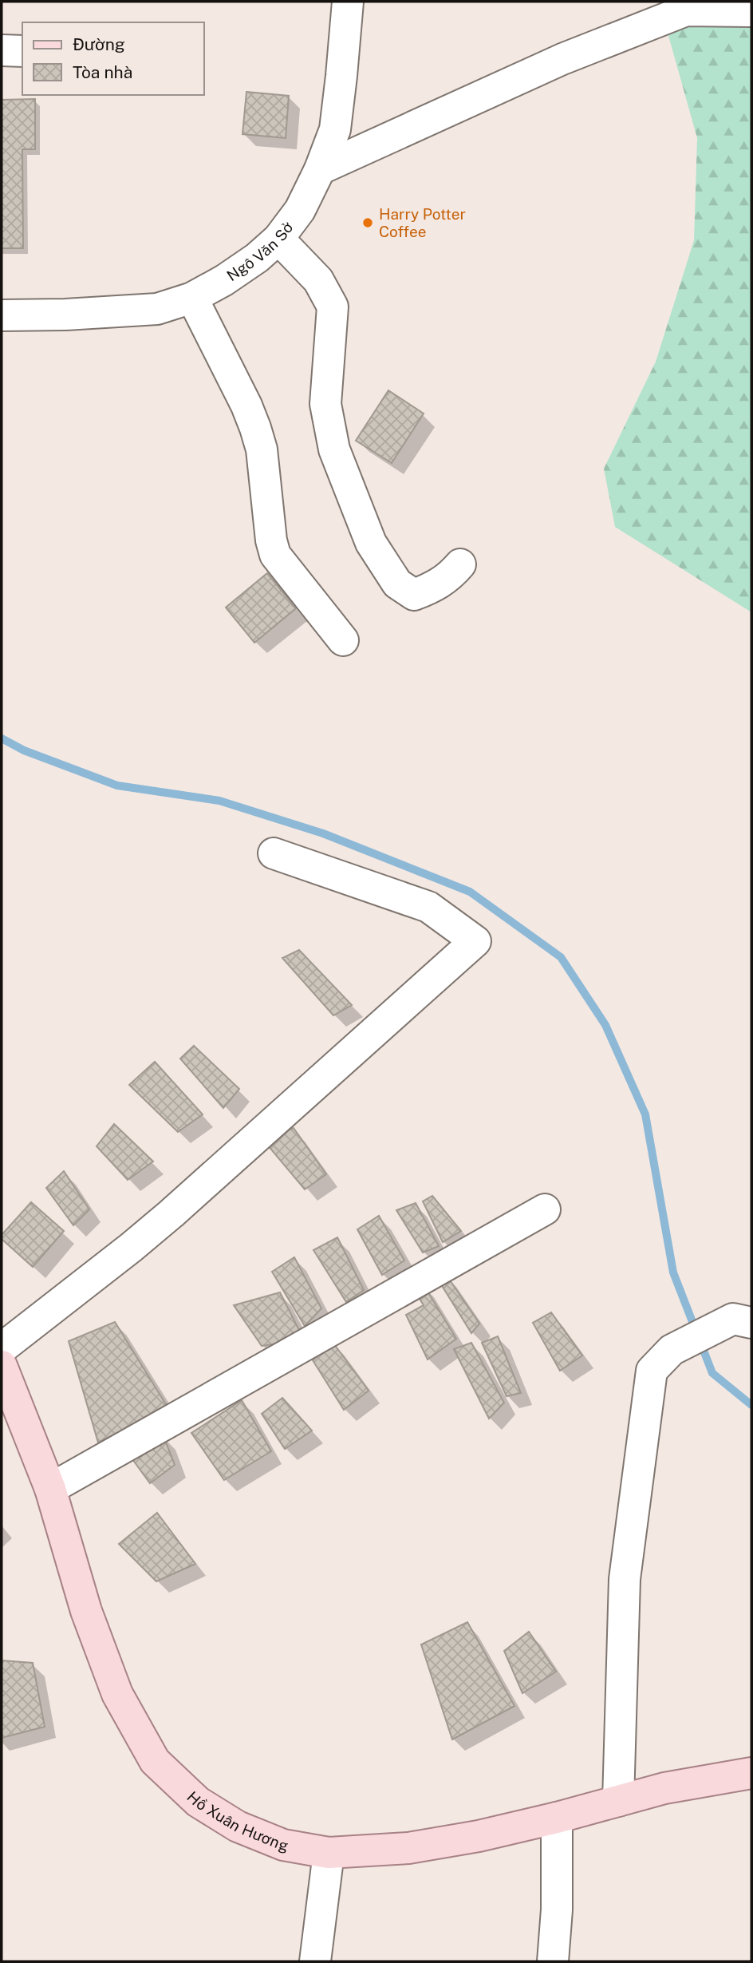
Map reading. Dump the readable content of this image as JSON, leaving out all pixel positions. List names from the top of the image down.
{
  "streets": {
    "main road": ["Hồ Xuân Hương"],
    "street": ["Ngô Văn Sở"]
  },
  "places": ["Harry Potter Coffee"],
  "legend": ["Đường", "Tòa nhà"]
}
